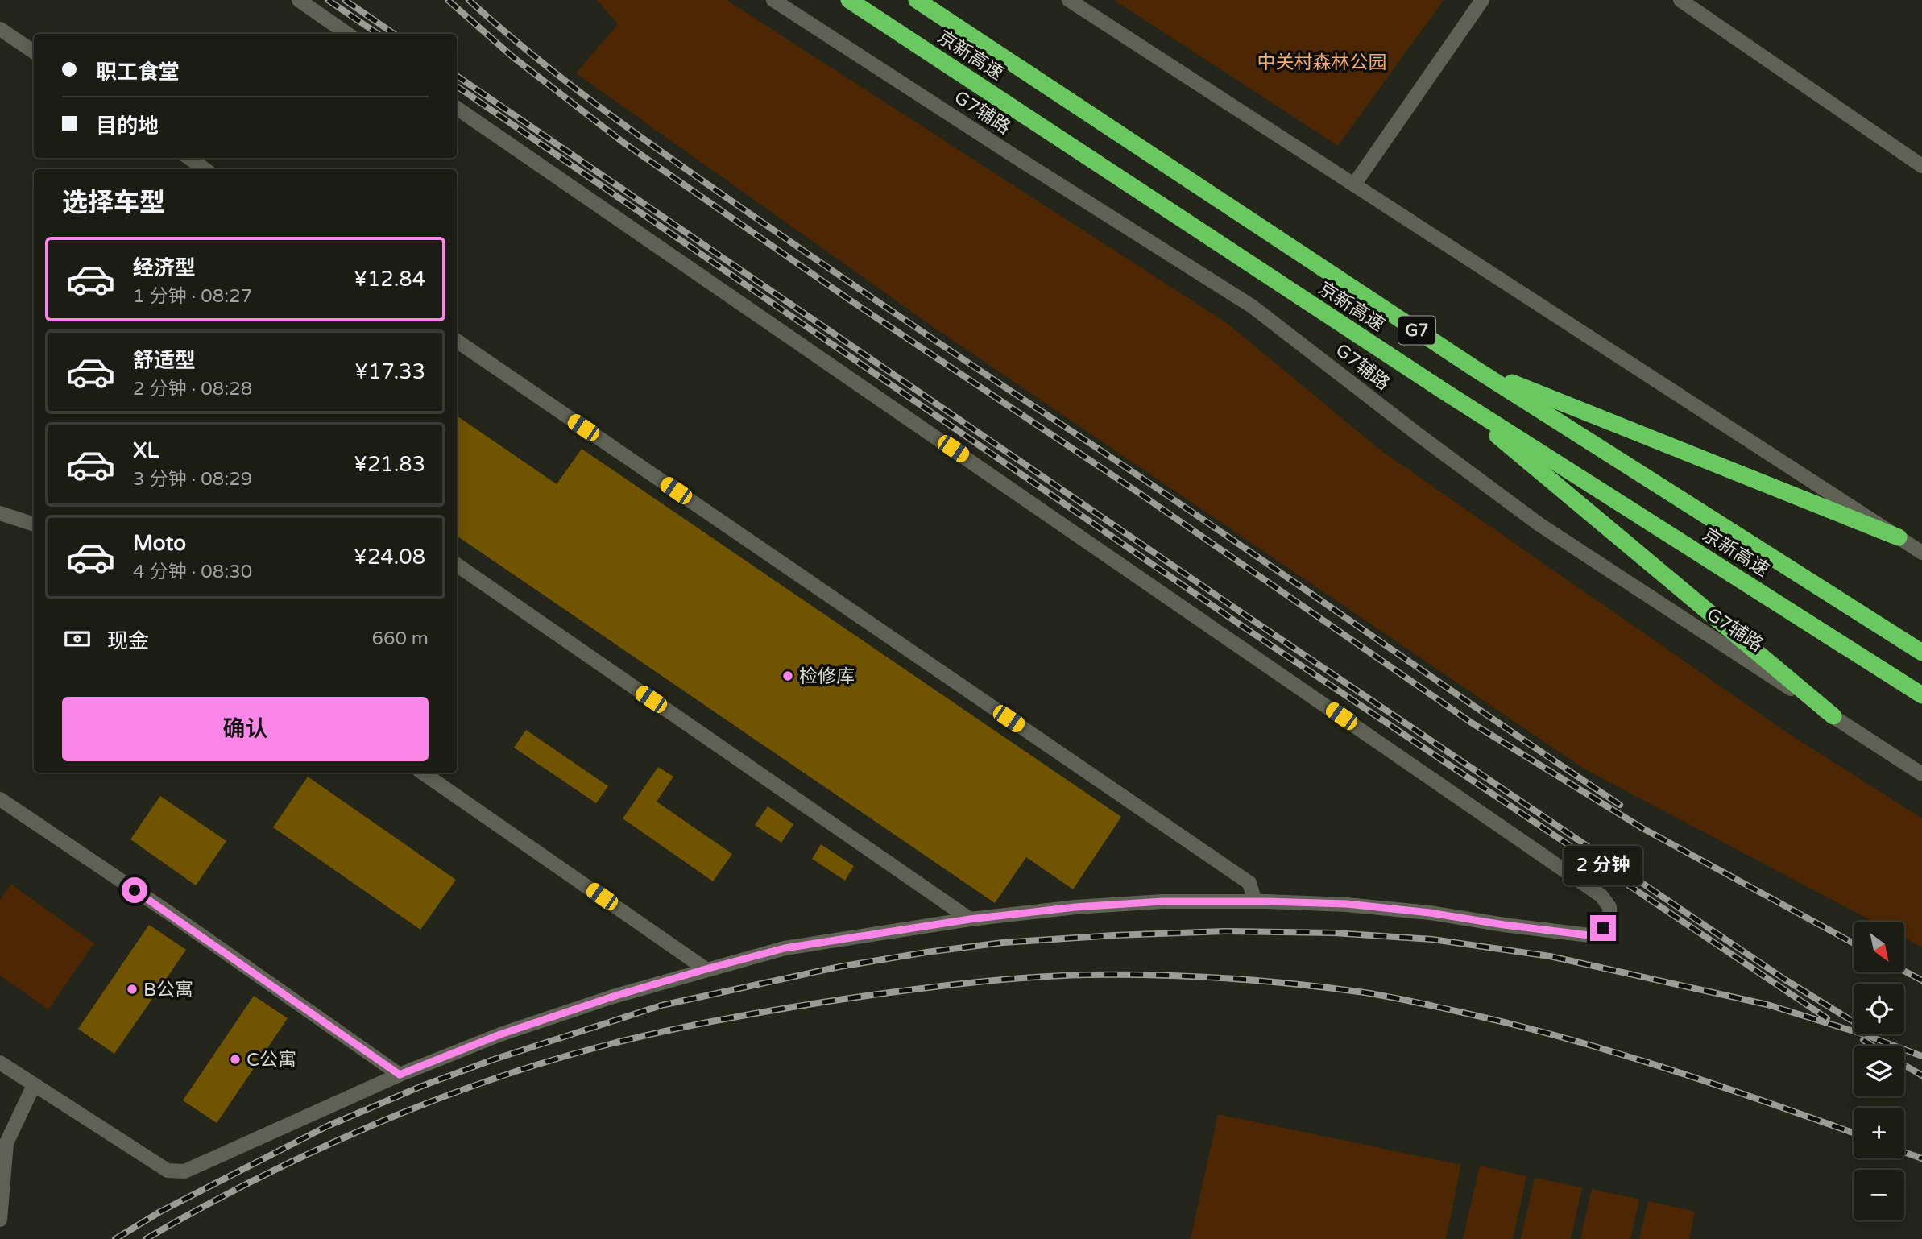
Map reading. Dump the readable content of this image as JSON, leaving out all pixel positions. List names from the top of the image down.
{
  "streets": {
    "highway": ["京新高速", "G7"],
    "street": ["G7辅路"]
  },
  "parks": ["中关村森林公园"],
  "places": ["检修库", "B公寓", "C公寓"],
  "north": "bottom right",
  "page": {
    "banner": ["职工食堂", "目的地"],
    "heading": "选择车型",
    "list": [
      {
        "name": "经济型",
        "note": "1 分钟 · 08:27",
        "value": "¥12.84"
      },
      {
        "name": "舒适型",
        "note": "2 分钟 · 08:28",
        "value": "¥17.33"
      },
      {
        "name": "XL",
        "note": "3 分钟 · 08:29",
        "value": "¥21.83"
      },
      {
        "name": "Moto",
        "note": "4 分钟 · 08:30",
        "value": "¥24.08"
      }
    ],
    "pay": ["现金", "660 m"],
    "buttons": "确认",
    "bubble": "2 分钟",
    "map_buttons": ["+", "−"]
  }
}
